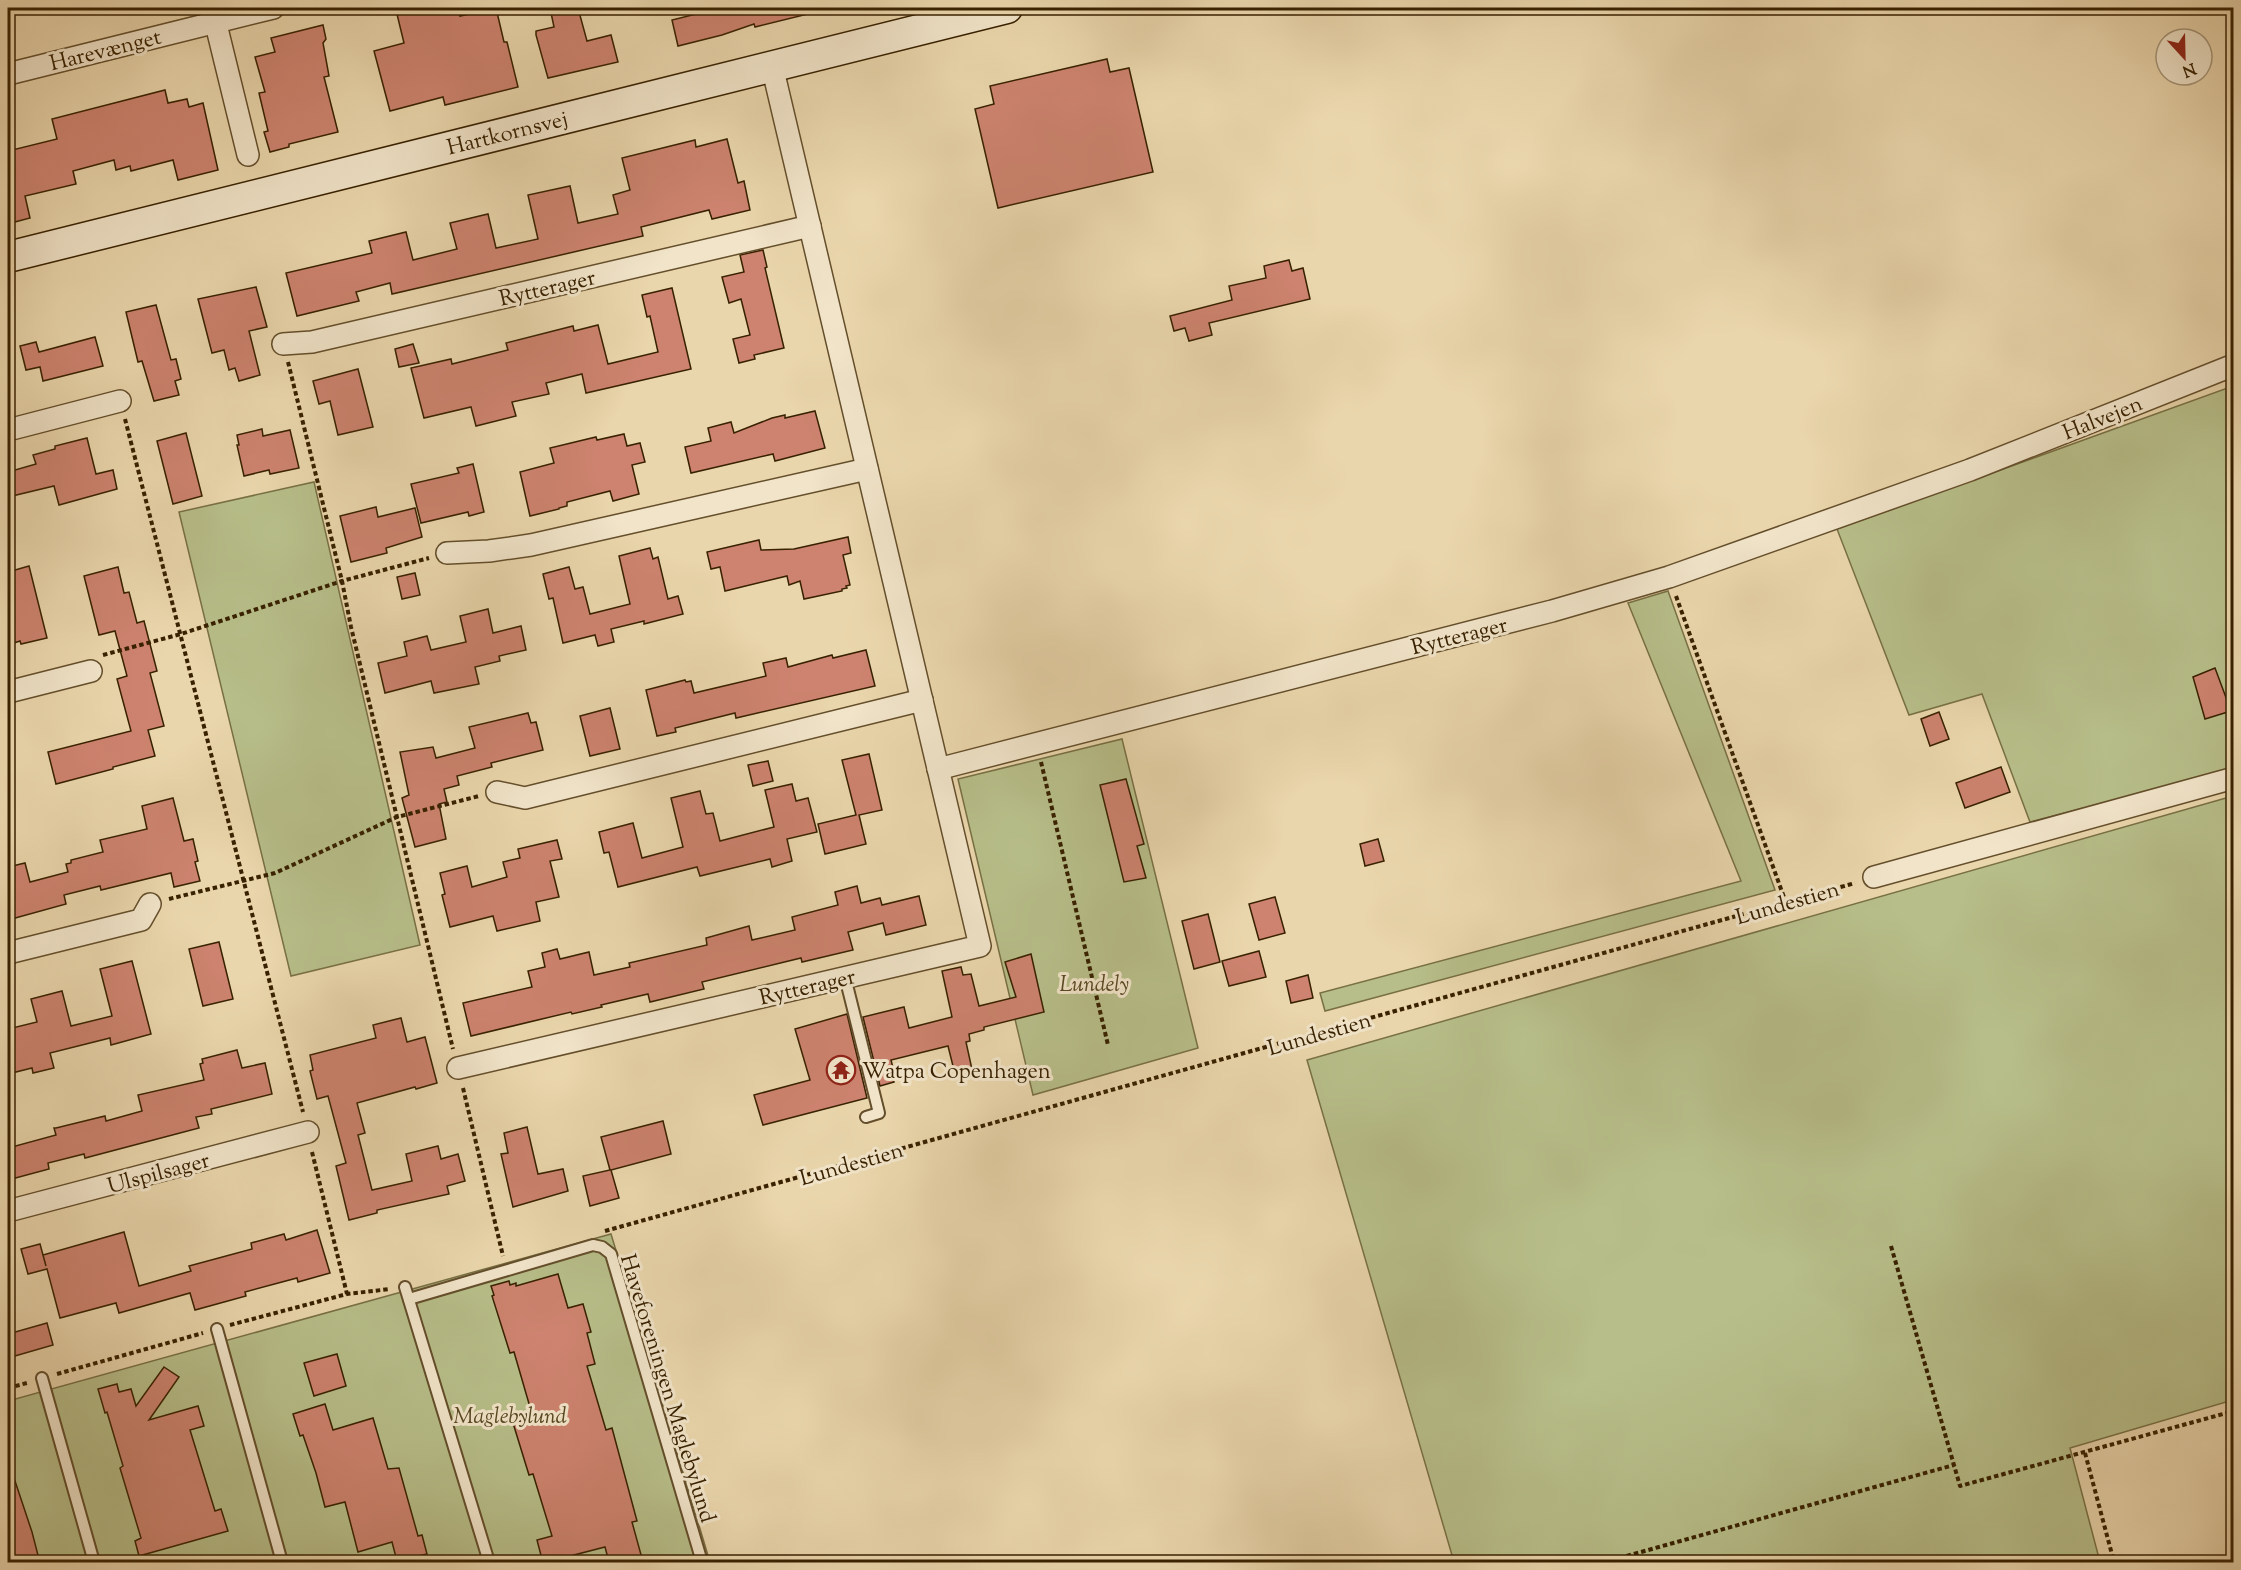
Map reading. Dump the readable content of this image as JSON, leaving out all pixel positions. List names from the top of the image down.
{
  "streets": {
    "street": [
      "Harevænget",
      "Hartkornsvej",
      "Rytterager",
      "Halvejen",
      "Ulspilsager"
    ],
    "lane": ["Haveforeningen Maglebylund"],
    "path": ["Lundestien"]
  },
  "crossings": [
    ["Hartkornsvej", "Rytterager"],
    ["Rytterager", "Halvejen"]
  ],
  "parks": ["Lundely", "Maglebylund"],
  "places": {
    "temple": ["Watpa Copenhagen"]
  },
  "north": "bottom"
}
